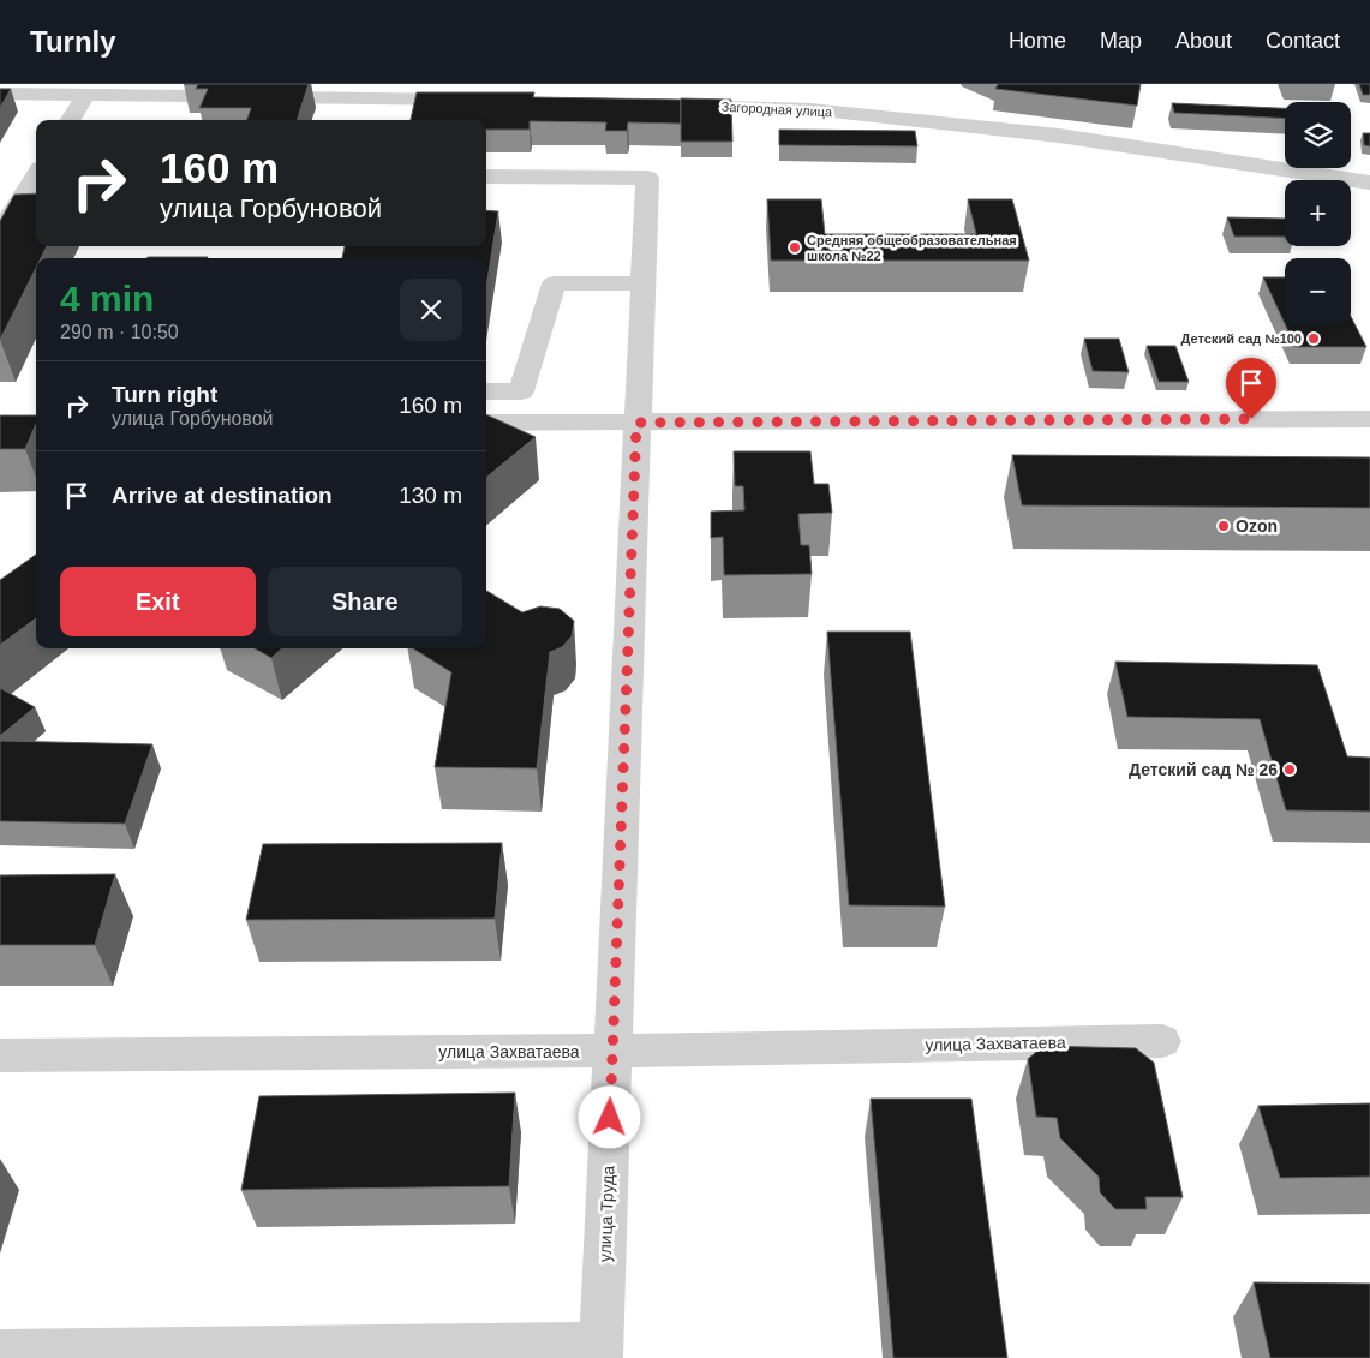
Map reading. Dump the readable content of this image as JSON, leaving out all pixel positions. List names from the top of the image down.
{
  "streets": {
    "street": ["Загородная улица", "улица Захватаева", "улица Труда"]
  },
  "crossings": [
    ["улица Захватаева", "улица Труда"]
  ],
  "places": [
    "Средняя общеобразовательная школа №22",
    "Детский сад №100",
    "Ozon",
    "Детский сад № 26"
  ],
  "page": {
    "header": "Turnly",
    "nav": [
      "Home",
      "Map",
      "About",
      "Contact"
    ],
    "map_buttons": ["+", "−"],
    "turn": ["160 m", "улица Горбуновой"],
    "heading": ["4 min", "290 m · 10:50"],
    "list": [
      {
        "name": "Turn right",
        "note": "улица Горбуновой",
        "value": "160 m"
      },
      {
        "name": "Arrive at destination",
        "value": "130 m"
      }
    ],
    "buttons": ["Exit", "Share"]
  }
}
